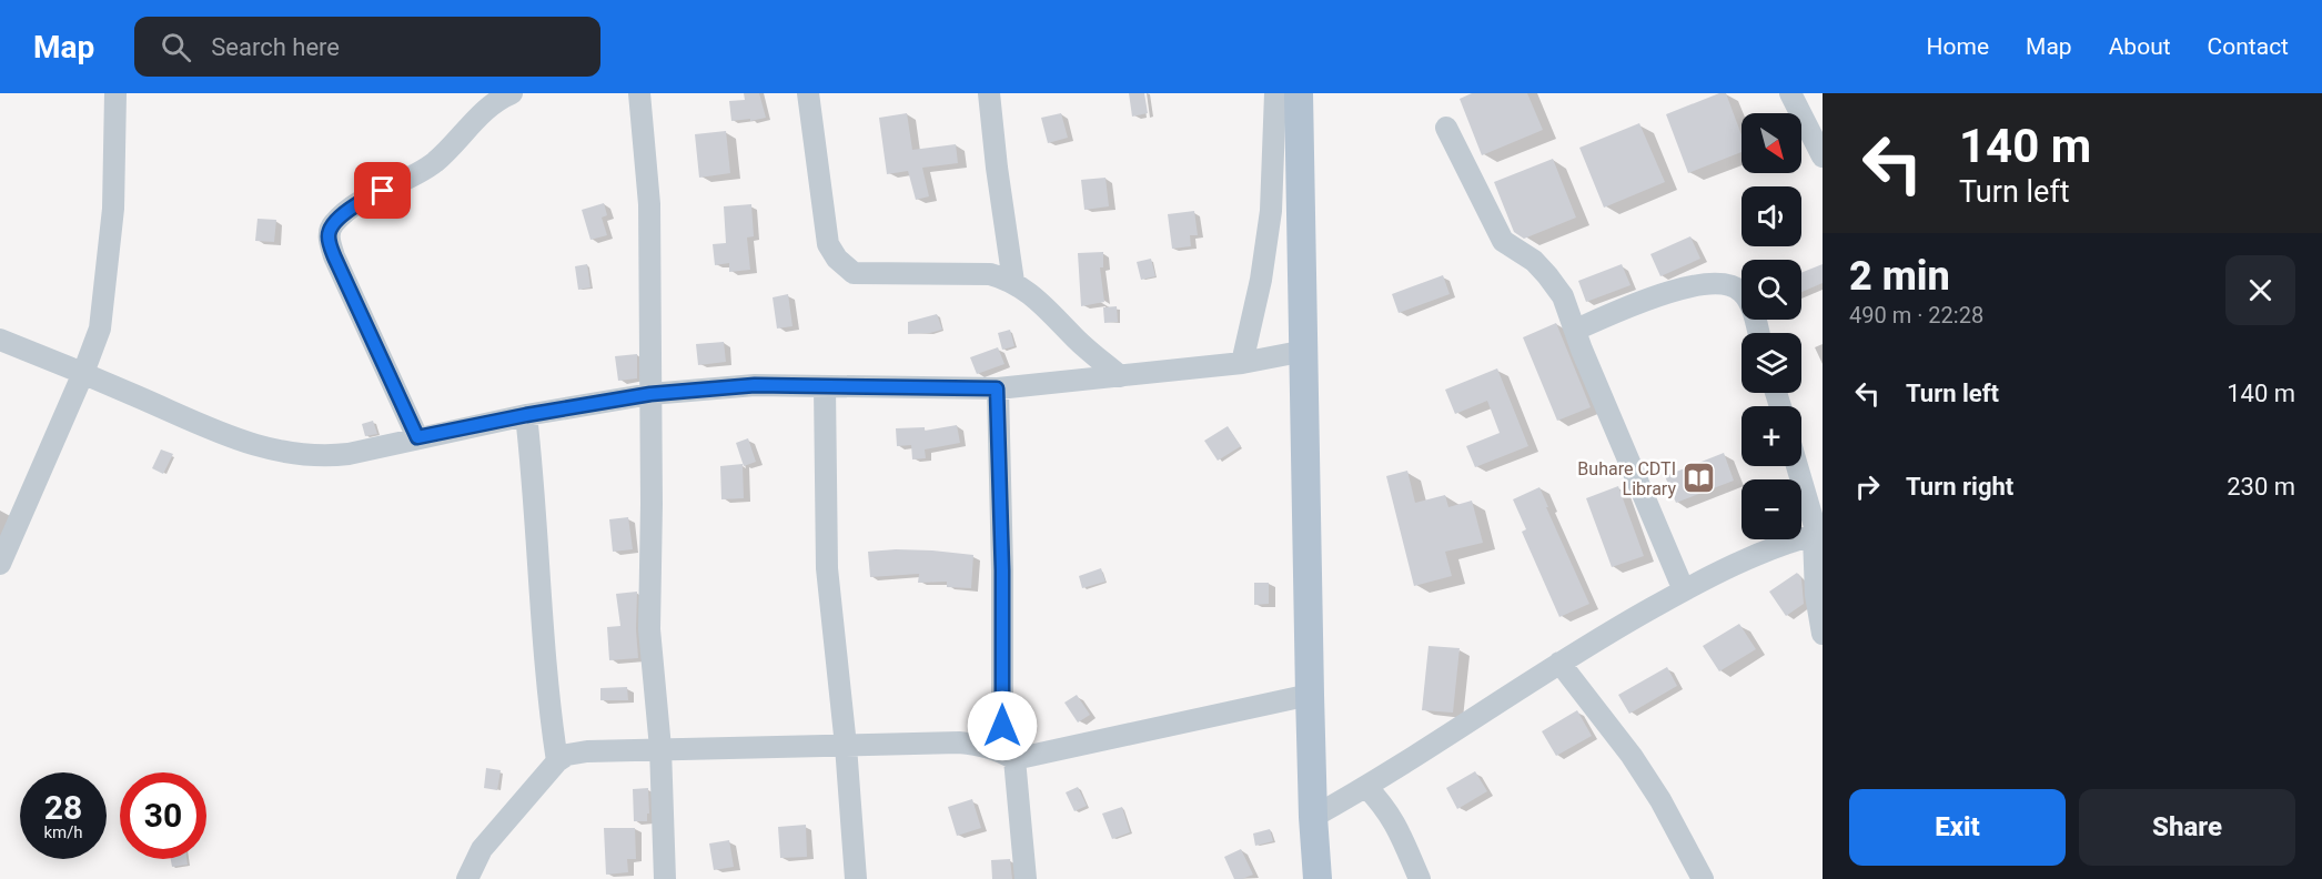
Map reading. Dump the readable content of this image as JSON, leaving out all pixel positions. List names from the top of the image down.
{
  "places": {
    "library": ["Buhare CDTI Library"]
  },
  "north": "bottom right",
  "page": {
    "header": "Map",
    "search": "Search here",
    "nav": [
      "Home",
      "Map",
      "About",
      "Contact"
    ],
    "turn": ["140 m", "Turn left"],
    "map_buttons": ["+", "−"],
    "heading": ["2 min", "490 m · 22:28"],
    "list": [
      {
        "name": "Turn left",
        "value": "140 m"
      },
      {
        "name": "Turn right",
        "value": "230 m"
      }
    ],
    "speed": "28 km/h",
    "limit": "30",
    "buttons": ["Exit", "Share"]
  }
}
